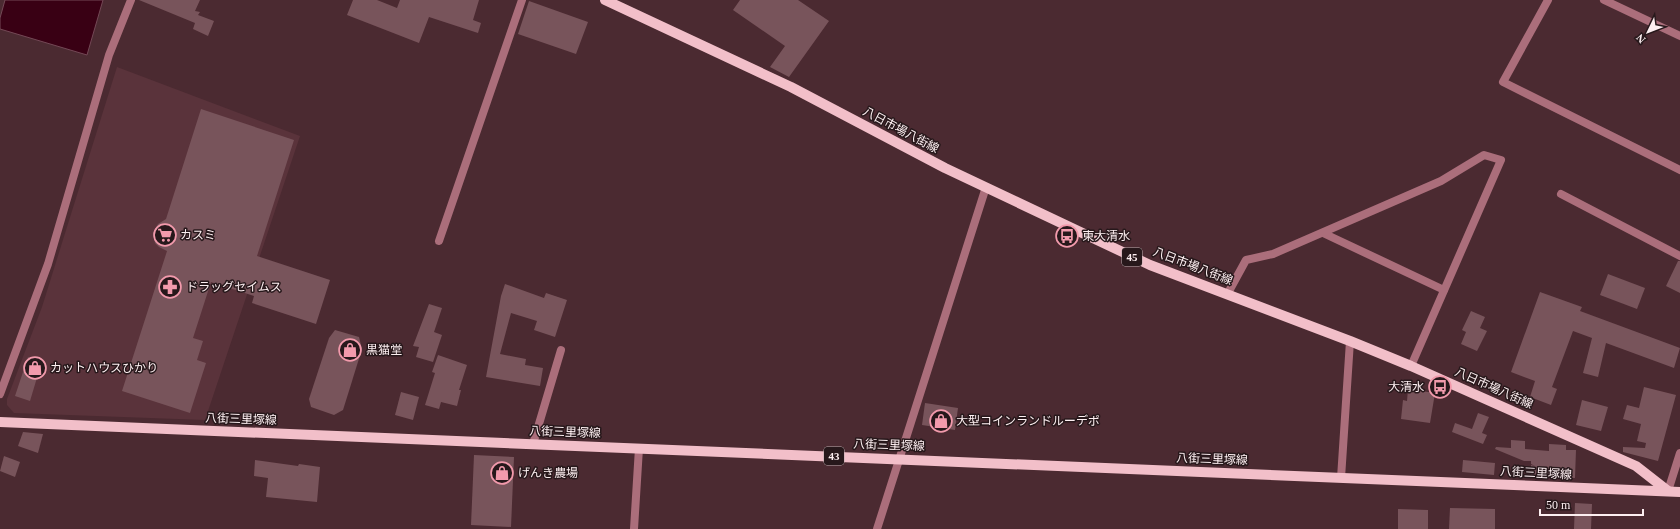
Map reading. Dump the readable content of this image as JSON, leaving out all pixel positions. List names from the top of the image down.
{
  "streets": {
    "main road": [
      "八日市場八街線",
      "45",
      "八街三里塚線",
      "43"
    ]
  },
  "crossings": [
    ["八日市場八街線", "八街三里塚線"]
  ],
  "places": {
    "supermarket": ["カスミ"],
    "bus stop": ["東大清水", "大清水"],
    "pharmacy": ["ドラッグセイムス"],
    "shop": [
      "黒猫堂",
      "カットハウスひかり",
      "大型コインランドルーデポ",
      "げんき農場"
    ]
  },
  "scale_bar": "50 m",
  "north": "bottom left"
}
